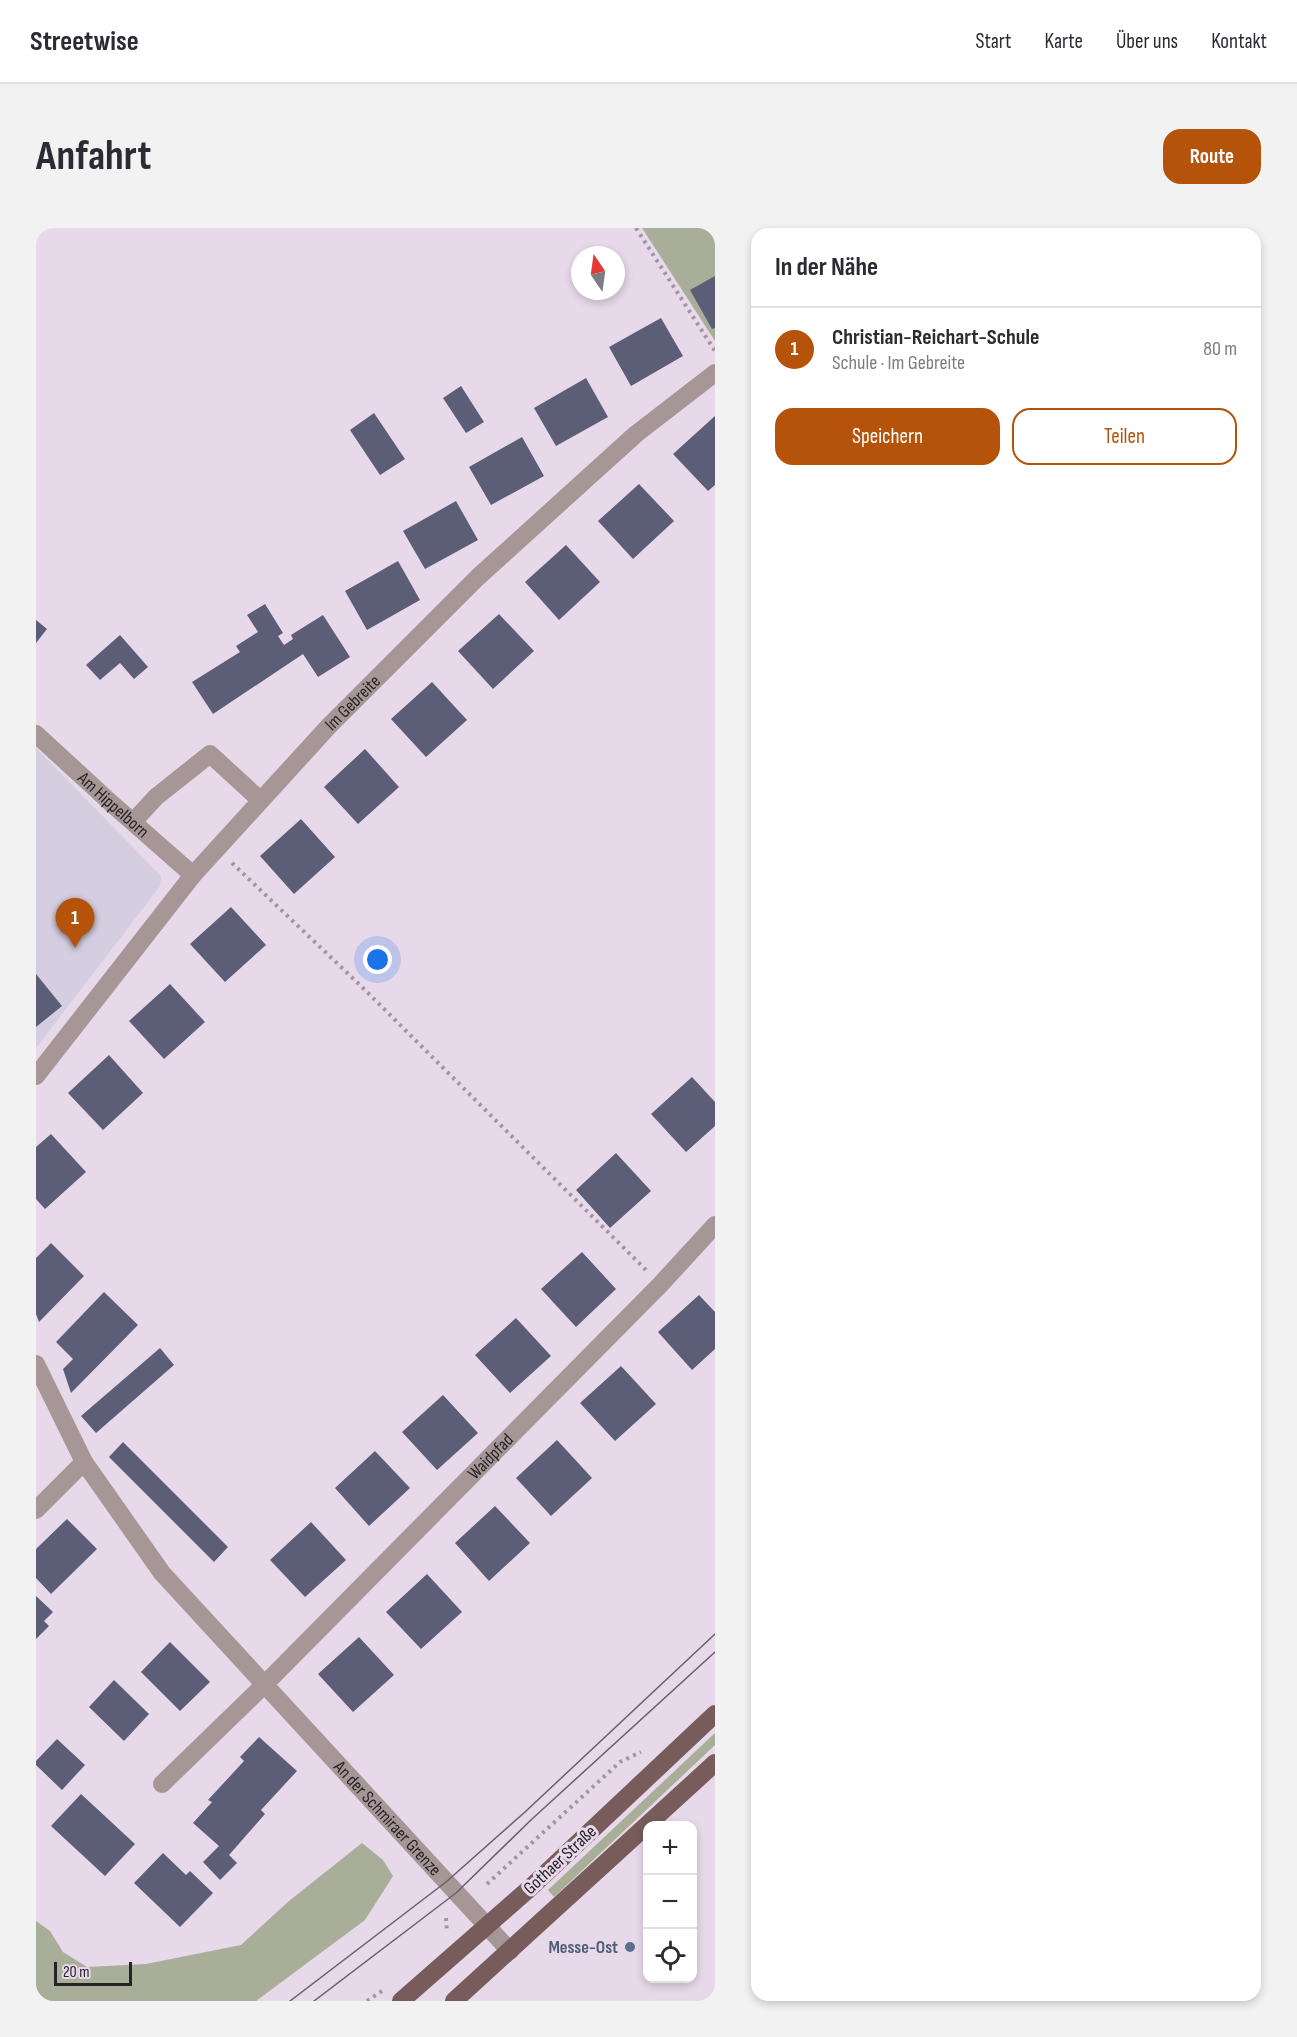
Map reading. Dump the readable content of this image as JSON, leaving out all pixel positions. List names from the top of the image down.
{
  "streets": {
    "main road": ["Gothaer Straße"],
    "street": [
      "Im Gebreite",
      "Am Hippelborn",
      "Waidpfad",
      "An der Schmiraer Grenze"
    ]
  },
  "crossings": [
    ["Im Gebreite", "Am Hippelborn"],
    ["Waidpfad", "An der Schmiraer Grenze"],
    ["An der Schmiraer Grenze", "Gothaer Straße"]
  ],
  "places": ["Messe-Ost"],
  "scale_bar": "20 m",
  "north": "top",
  "page": {
    "header": "Streetwise",
    "nav": [
      "Start",
      "Karte",
      "Über uns",
      "Kontakt"
    ],
    "buttons": [
      "Route",
      ["Speichern", "Teilen"]
    ],
    "title": "Anfahrt",
    "heading": "In der Nähe",
    "list": [
      {
        "mark": "1",
        "name": "Christian-Reichart-Schule",
        "note": "Schule · Im Gebreite",
        "value": "80 m"
      }
    ],
    "pins": "1",
    "map_buttons": ["+", "−"],
    "scale": "20 m"
  }
}
